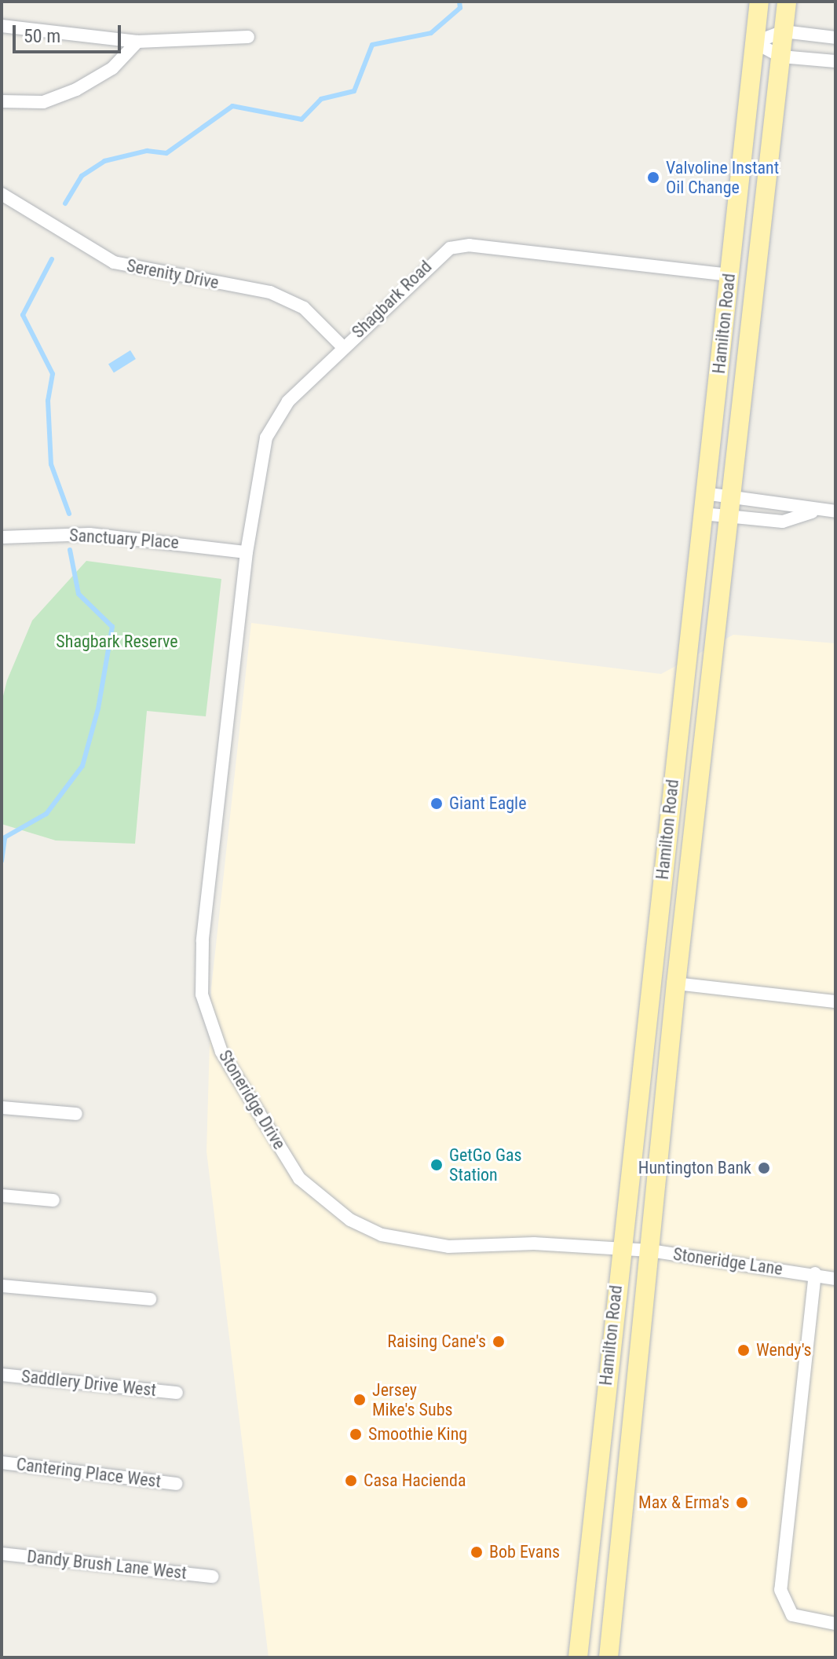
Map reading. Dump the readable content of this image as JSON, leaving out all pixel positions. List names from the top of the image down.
{
  "streets": {
    "main road": ["Hamilton Road"],
    "street": [
      "Serenity Drive",
      "Shagbark Road",
      "Sanctuary Place",
      "Stoneridge Drive",
      "Stoneridge Lane",
      "Saddlery Drive West",
      "Cantering Place West",
      "Dandy Brush Lane West"
    ]
  },
  "crossings": [
    ["Serenity Drive", "Shagbark Road"],
    ["Shagbark Road", "Hamilton Road"],
    ["Shagbark Road", "Sanctuary Place"],
    ["Shagbark Road", "Stoneridge Drive"],
    ["Hamilton Road", "Stoneridge Drive"],
    ["Hamilton Road", "Stoneridge Lane"],
    ["Stoneridge Drive", "Stoneridge Lane"]
  ],
  "parks": ["Shagbark Reserve"],
  "places": [
    "Valvoline Instant Oil Change",
    "Giant Eagle",
    "GetGo Gas Station",
    "Huntington Bank",
    "Raising Cane's",
    "Wendy's",
    "Jersey Mike's Subs",
    "Smoothie King",
    "Casa Hacienda",
    "Max & Erma's",
    "Bob Evans"
  ],
  "scale_bar": "50 m"
}
